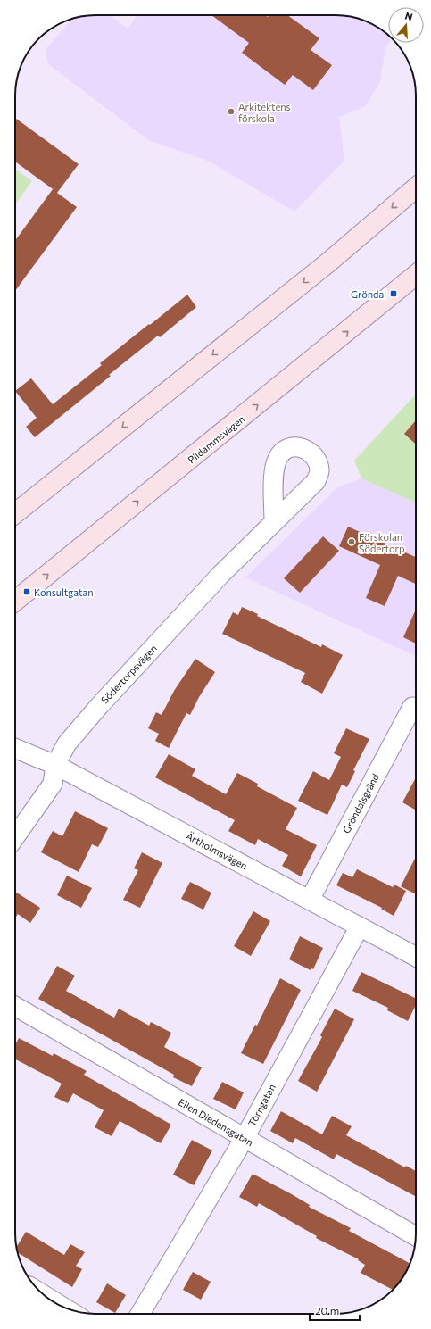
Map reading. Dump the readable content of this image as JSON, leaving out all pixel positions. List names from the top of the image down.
{
  "streets": {
    "main road": ["Pildammsvägen"],
    "street": [
      "Södertorpsvägen",
      "Gröndalsgränd",
      "Ärtholmsvägen",
      "Törngatan",
      "Ellen Diedensgatan"
    ]
  },
  "crossings": [
    ["Södertorpsvägen", "Ärtholmsvägen"],
    ["Gröndalsgränd", "Ärtholmsvägen"],
    ["Ärtholmsvägen", "Törngatan"],
    ["Törngatan", "Ellen Diedensgatan"]
  ],
  "places": {
    "other": ["Arkitektens förskola", "Förskolan Södertorp"],
    "transit": ["Gröndal", "Konsultgatan"]
  },
  "scale_bar": "20 m",
  "north": "top"
}
